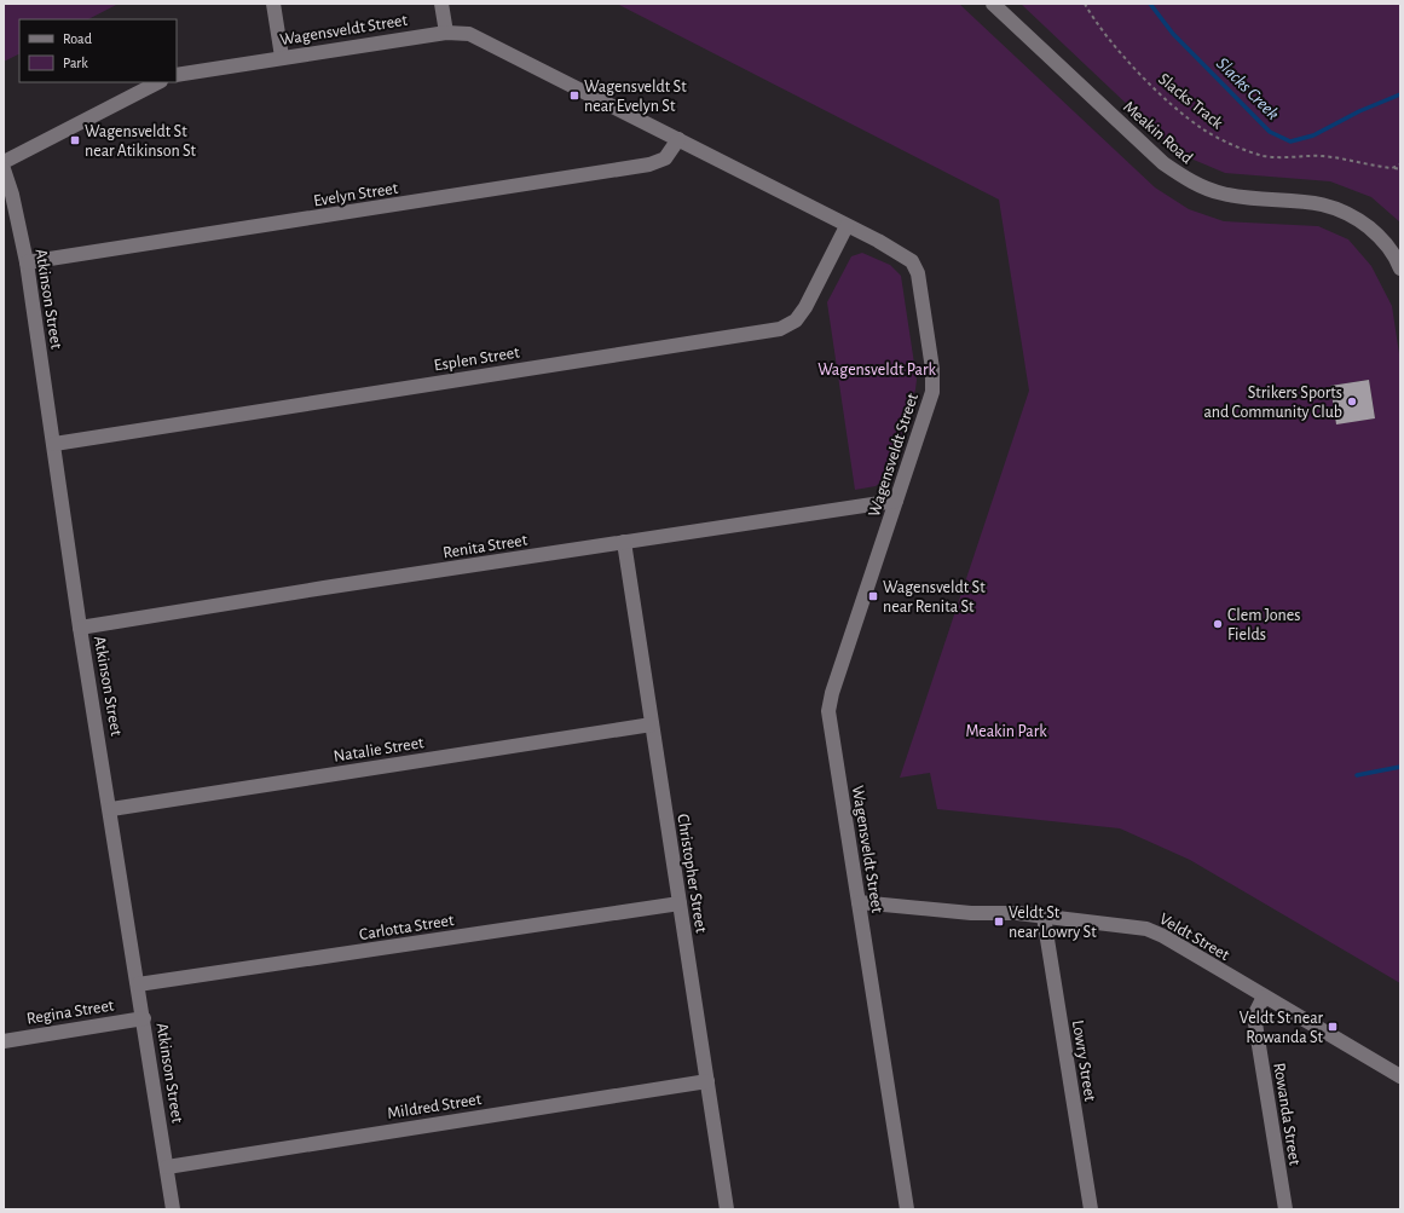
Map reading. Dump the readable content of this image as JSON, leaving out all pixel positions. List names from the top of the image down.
{
  "streets": {
    "street": [
      "Wagensveldt Street",
      "Meakin Road",
      "Evelyn Street",
      "Atkinson Street",
      "Esplen Street",
      "Renita Street",
      "Natalie Street",
      "Christopher Street",
      "Carlotta Street",
      "Veldt Street",
      "Regina Street",
      "Lowry Street",
      "Mildred Street",
      "Rowanda Street"
    ],
    "path": ["Slacks Track"]
  },
  "crossings": [
    ["Wagensveldt Street", "Evelyn Street"],
    ["Wagensveldt Street", "Esplen Street"],
    ["Wagensveldt Street", "Renita Street"],
    ["Wagensveldt Street", "Veldt Street"],
    ["Evelyn Street", "Atkinson Street"],
    ["Atkinson Street", "Esplen Street"],
    ["Atkinson Street", "Renita Street"],
    ["Atkinson Street", "Natalie Street"],
    ["Atkinson Street", "Carlotta Street"],
    ["Atkinson Street", "Regina Street"],
    ["Atkinson Street", "Mildred Street"],
    ["Renita Street", "Christopher Street"],
    ["Natalie Street", "Christopher Street"],
    ["Christopher Street", "Carlotta Street"],
    ["Christopher Street", "Mildred Street"],
    ["Veldt Street", "Lowry Street"],
    ["Veldt Street", "Rowanda Street"]
  ],
  "water": ["Slacks Creek"],
  "parks": ["Wagensveldt Park", "Meakin Park"],
  "places": {
    "transit": [
      "Wagensveldt St near Evelyn St",
      "Wagensveldt St near Atikinson St",
      "Wagensveldt St near Renita St",
      "Veldt St near Lowry St",
      "Veldt St near Rowanda St"
    ],
    "other": ["Strikers Sports and Community Club", "Clem Jones Fields"]
  },
  "legend": ["Road", "Park"]
}
